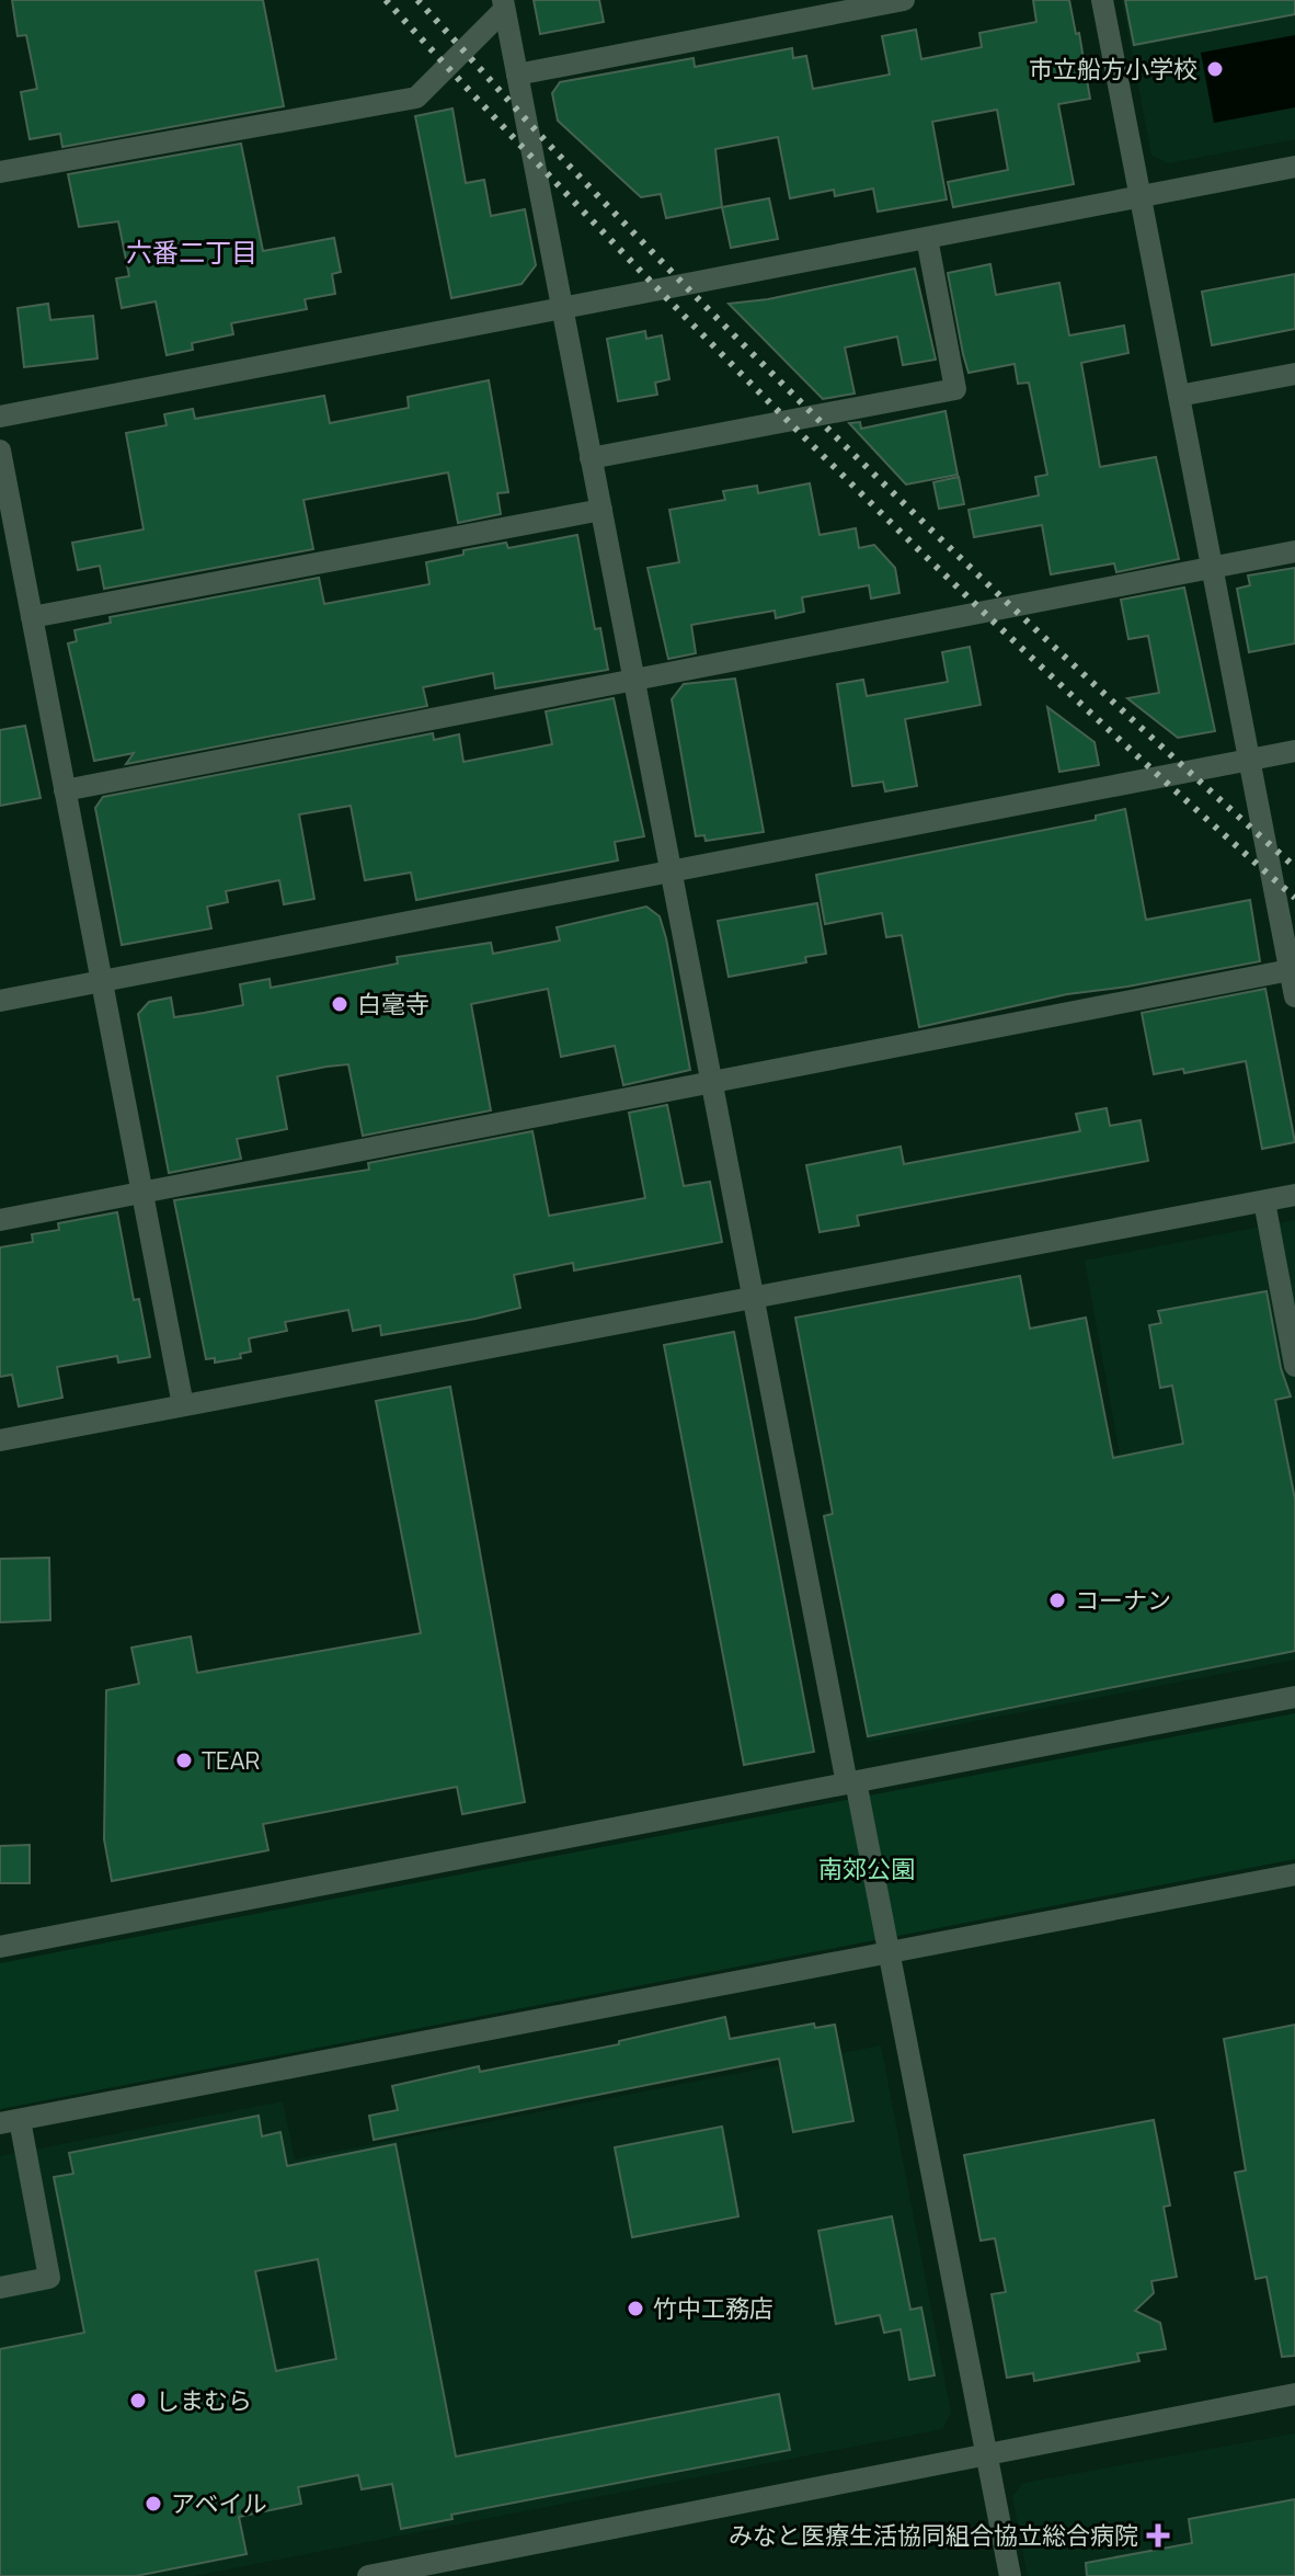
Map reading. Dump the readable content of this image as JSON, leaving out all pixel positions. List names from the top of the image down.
{
  "districts": ["六番二丁目"],
  "parks": ["南郊公園"],
  "places": {
    "other": [
      "市立船方小学校",
      "白毫寺",
      "コーナン",
      "TEAR",
      "竹中工務店",
      "しまむら",
      "アベイル"
    ],
    "health": ["みなと医療生活協同組合協立総合病院"]
  }
}
